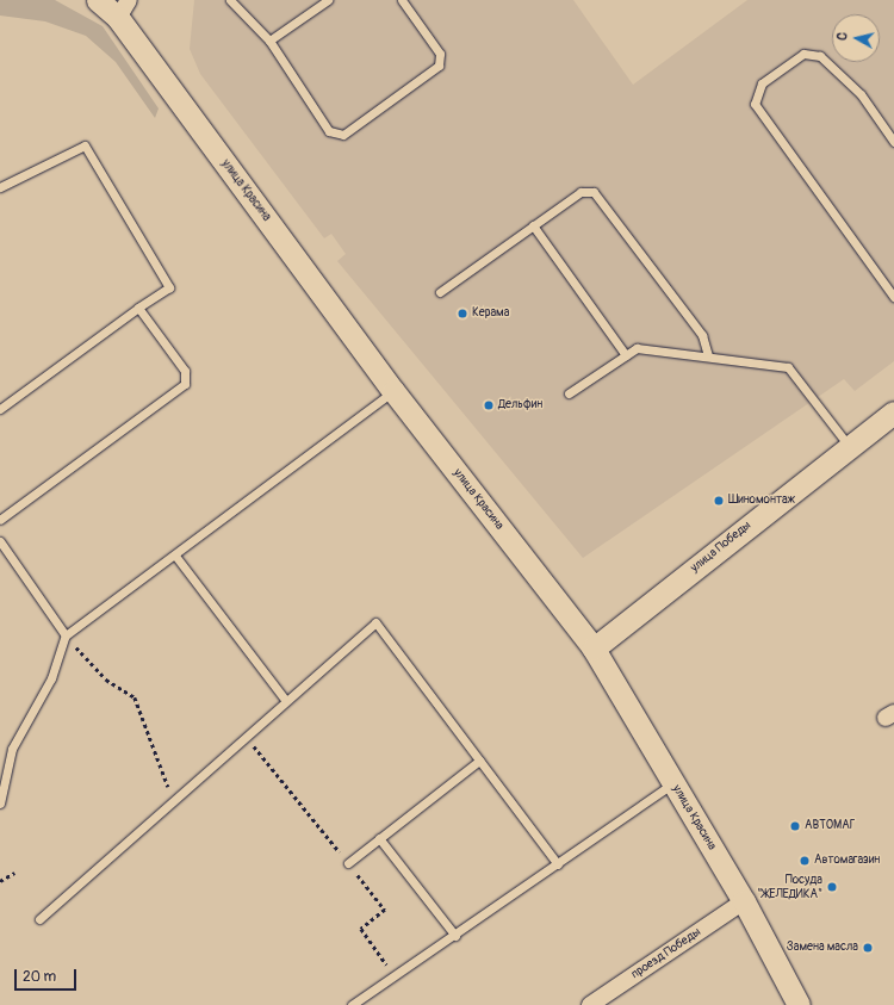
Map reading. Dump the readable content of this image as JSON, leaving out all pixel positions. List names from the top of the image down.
{
  "streets": {
    "street": ["улица Красина", "улица Победы", "проезд Победы"]
  },
  "crossings": [
    ["улица Красина", "улица Победы"],
    ["улица Красина", "проезд Победы"]
  ],
  "places": [
    "Керама",
    "Дельфин",
    "Шиномонтаж",
    "АВТОМАГ",
    "Автомагазин",
    "Посуда \"ЖЕЛЕДИКА\"",
    "Замена масла"
  ],
  "scale_bar": "20 m",
  "north": "left"
}
